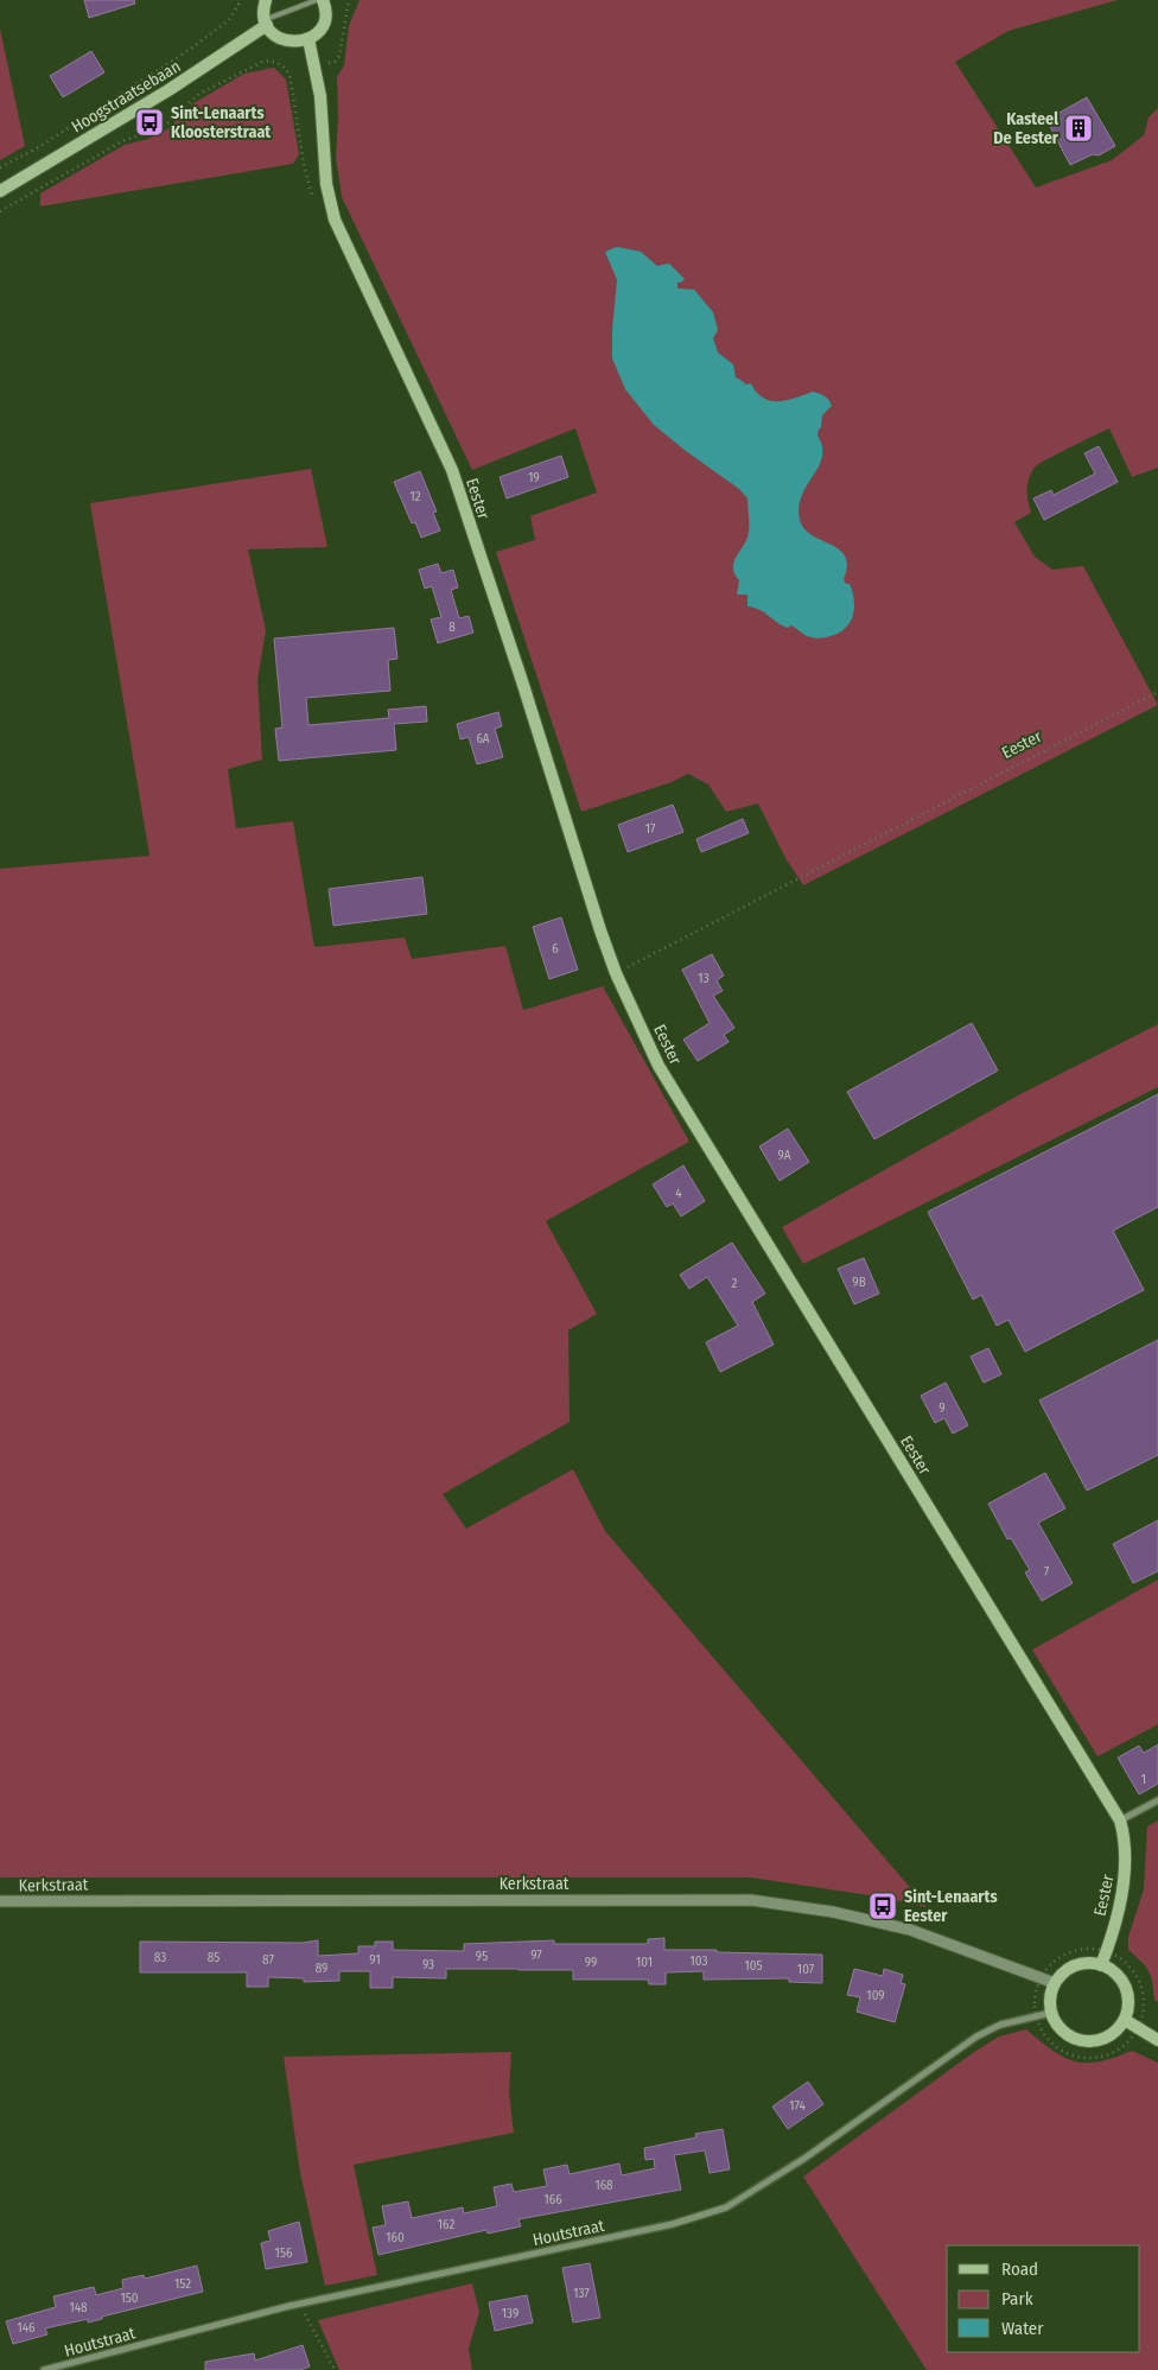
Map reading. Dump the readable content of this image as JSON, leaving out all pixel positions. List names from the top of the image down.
{
  "streets": {
    "main road": ["Hoogstraatsebaan", "Eester"],
    "street": ["Kerkstraat", "Houtstraat"]
  },
  "crossings": [
    ["Eester", "Kerkstraat"],
    ["Eester", "Houtstraat"],
    ["Kerkstraat", "Houtstraat"]
  ],
  "places": {
    "bus stop": ["Sint-Lenaarts Kloosterstraat", "Sint-Lenaarts Eester"],
    "building": ["Kasteel De Eester"]
  },
  "house_numbers": [
    "19",
    "12",
    "8",
    "6A",
    "17",
    "6",
    "13",
    "9A",
    "4",
    "9B",
    "2",
    "9",
    "7",
    "1",
    "97",
    "95",
    "83",
    "85",
    "87",
    "91",
    "103",
    "99",
    "101",
    "93",
    "105",
    "89",
    "107",
    "109",
    "174",
    "168",
    "166",
    "162",
    "160",
    "156",
    "152",
    "137",
    "150",
    "148",
    "139",
    "146"
  ],
  "legend": ["Road", "Park", "Water"]
}
